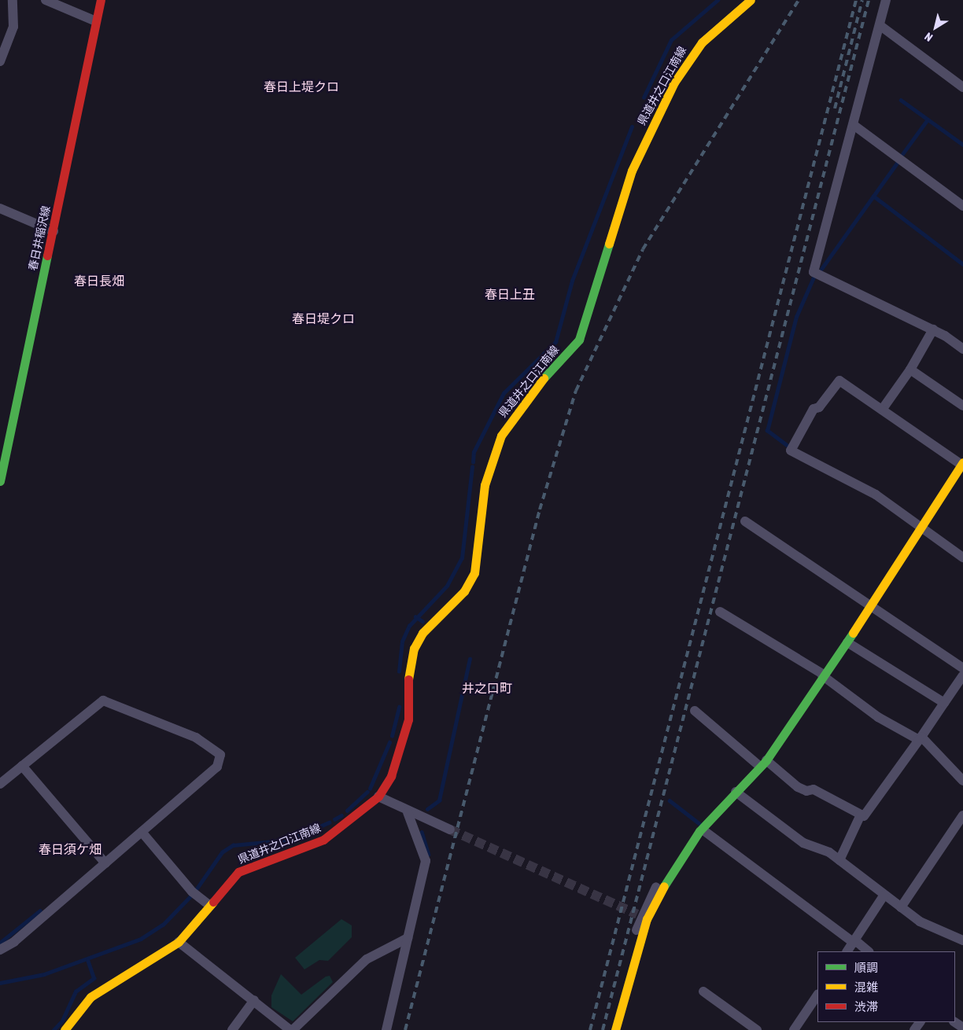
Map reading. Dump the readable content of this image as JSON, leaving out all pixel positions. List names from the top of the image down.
{
  "streets": {
    "main road": ["県道井之口江南線", "春日井稲沢線"]
  },
  "districts": [
    "春日上堤クロ",
    "春日長畑",
    "春日上丑",
    "春日堤クロ",
    "井之口町",
    "春日須ケ畑"
  ],
  "legend": ["順調", "混雑", "渋滞"],
  "north": "bottom left"
}
